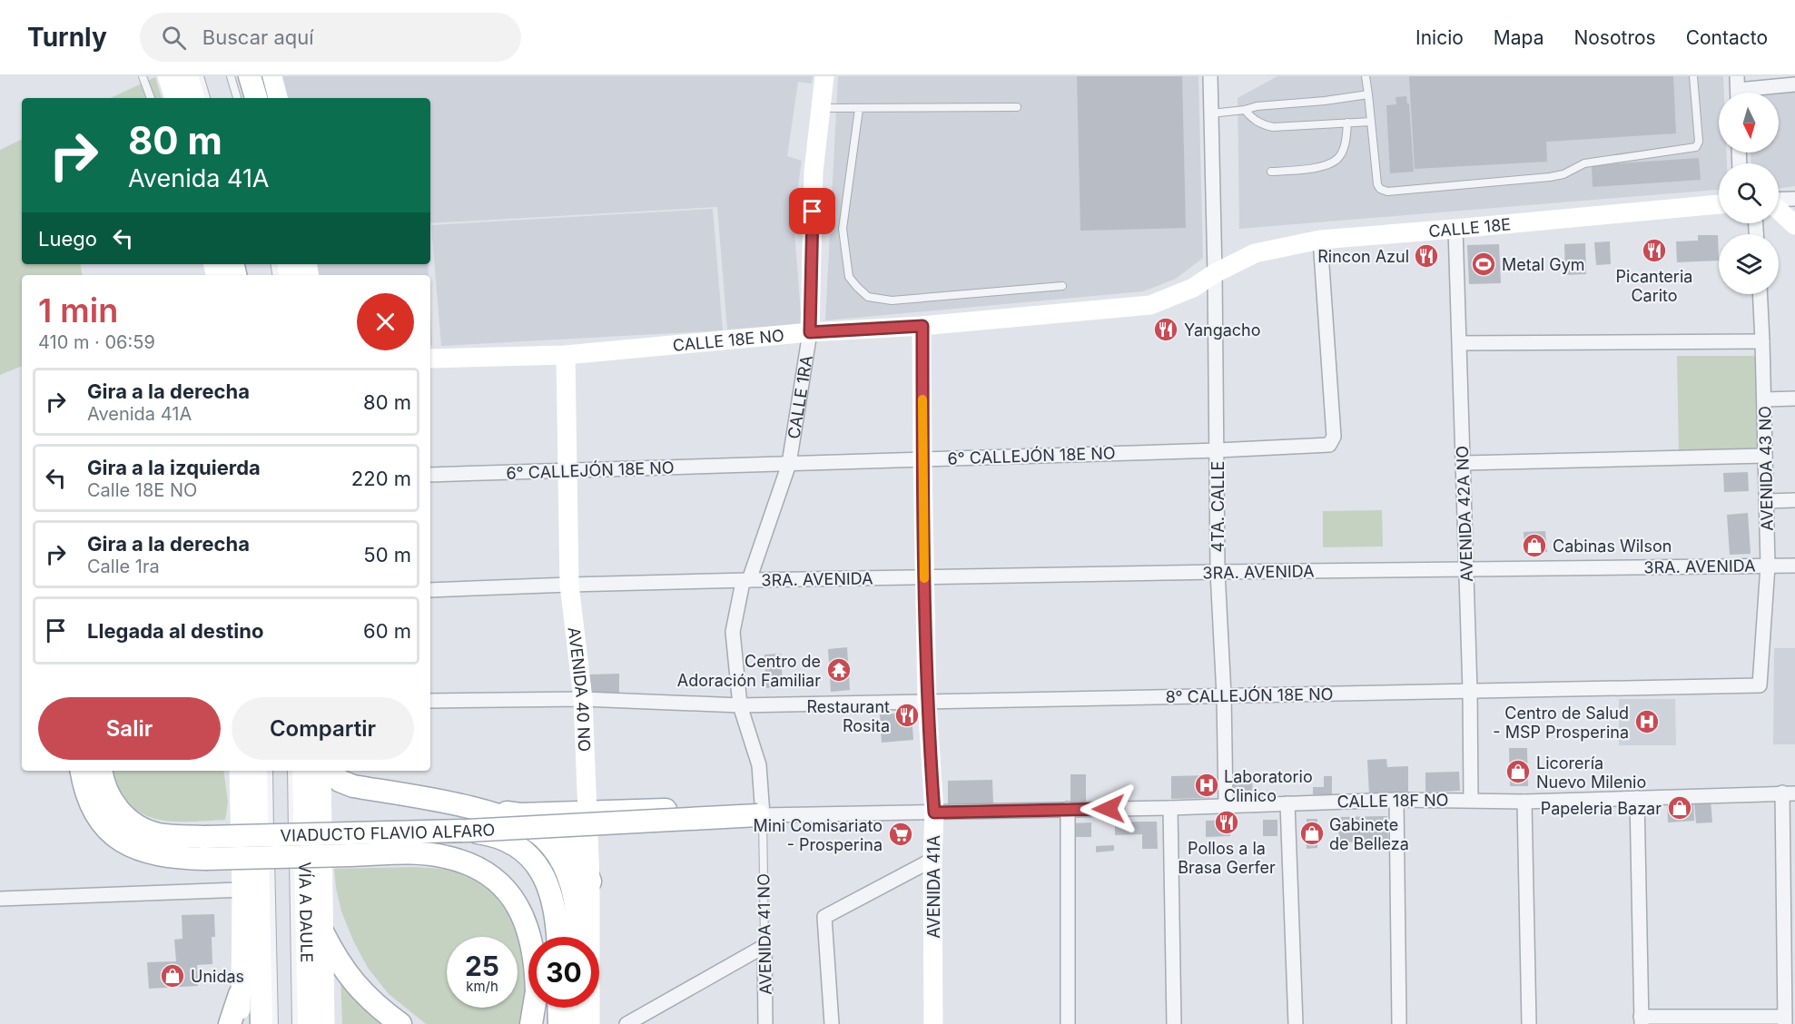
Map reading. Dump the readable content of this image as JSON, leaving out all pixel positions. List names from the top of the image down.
{
  "streets": {
    "main road": ["VIADUCTO FLAVIO ALFARO", "VÍA A DAULE"],
    "street": [
      "CALLE 18E",
      "CALLE 18E NO",
      "CALLE 1RA",
      "6° CALLEJÓN 18E NO",
      "AVENIDA 43 NO",
      "4TA. CALLE",
      "AVENIDA 42A NO",
      "3RA. AVENIDA",
      "AVENIDA 40 NO",
      "8° CALLEJÓN 18E NO",
      "CALLE 18F NO",
      "AVENIDA 41A",
      "AVENIDA 41 NO"
    ]
  },
  "crossings": [
    ["CALLE 18E", "CALLE 18E NO"],
    ["CALLE 18E", "6° CALLEJÓN 18E NO"],
    ["CALLE 18E", "4TA. CALLE"],
    ["CALLE 18E", "AVENIDA 42A NO"],
    ["CALLE 18E NO", "CALLE 1RA"],
    ["CALLE 18E NO", "4TA. CALLE"],
    ["CALLE 18E NO", "AVENIDA 40 NO"],
    ["CALLE 18E NO", "AVENIDA 41A"],
    ["CALLE 1RA", "6° CALLEJÓN 18E NO"],
    ["CALLE 1RA", "3RA. AVENIDA"],
    ["CALLE 1RA", "AVENIDA 41 NO"],
    ["6° CALLEJÓN 18E NO", "4TA. CALLE"],
    ["6° CALLEJÓN 18E NO", "AVENIDA 40 NO"],
    ["6° CALLEJÓN 18E NO", "AVENIDA 41A"],
    ["AVENIDA 43 NO", "3RA. AVENIDA"],
    ["AVENIDA 43 NO", "8° CALLEJÓN 18E NO"],
    ["4TA. CALLE", "3RA. AVENIDA"],
    ["4TA. CALLE", "8° CALLEJÓN 18E NO"],
    ["4TA. CALLE", "CALLE 18F NO"],
    ["AVENIDA 42A NO", "3RA. AVENIDA"],
    ["AVENIDA 42A NO", "8° CALLEJÓN 18E NO"],
    ["AVENIDA 42A NO", "CALLE 18F NO"],
    ["3RA. AVENIDA", "AVENIDA 40 NO"],
    ["3RA. AVENIDA", "AVENIDA 41A"],
    ["3RA. AVENIDA", "AVENIDA 41 NO"],
    ["AVENIDA 40 NO", "8° CALLEJÓN 18E NO"],
    ["8° CALLEJÓN 18E NO", "AVENIDA 41A"],
    ["8° CALLEJÓN 18E NO", "AVENIDA 41 NO"],
    ["CALLE 18F NO", "AVENIDA 41A"],
    ["CALLE 18F NO", "AVENIDA 41 NO"]
  ],
  "places": {
    "restaurant": [
      "Picanteria Carito",
      "Rincon Azul",
      "Yangacho",
      "Restaurant Rosita",
      "Pollos a la Brasa Gerfer"
    ],
    "sports": ["Metal Gym"],
    "shop": [
      "Cabinas Wilson",
      "Licorería Nuevo Milenio",
      "Papeleria Bazar",
      "Gabinete de Belleza",
      "Unidas"
    ],
    "temple": ["Centro de Adoración Familiar"],
    "hospital": ["Centro de Salud - MSP Prosperina", "Laboratorio Clinico"],
    "supermarket": ["Mini Comisariato - Prosperina"]
  },
  "north": "bottom",
  "page": {
    "header": "Turnly",
    "search": "Buscar aquí",
    "nav": [
      "Inicio",
      "Mapa",
      "Nosotros",
      "Contacto"
    ],
    "turn": ["80 m", "Avenida 41A"],
    "then": "Luego",
    "heading": ["1 min", "410 m · 06:59"],
    "list": [
      {
        "name": "Gira a la derecha",
        "note": "Avenida 41A",
        "value": "80 m"
      },
      {
        "name": "Gira a la izquierda",
        "note": "Calle 18E NO",
        "value": "220 m"
      },
      {
        "name": "Gira a la derecha",
        "note": "Calle 1ra",
        "value": "50 m"
      },
      {
        "name": "Llegada al destino",
        "value": "60 m"
      }
    ],
    "buttons": ["Salir", "Compartir"],
    "speed": "25 km/h",
    "limit": "30"
  }
}
